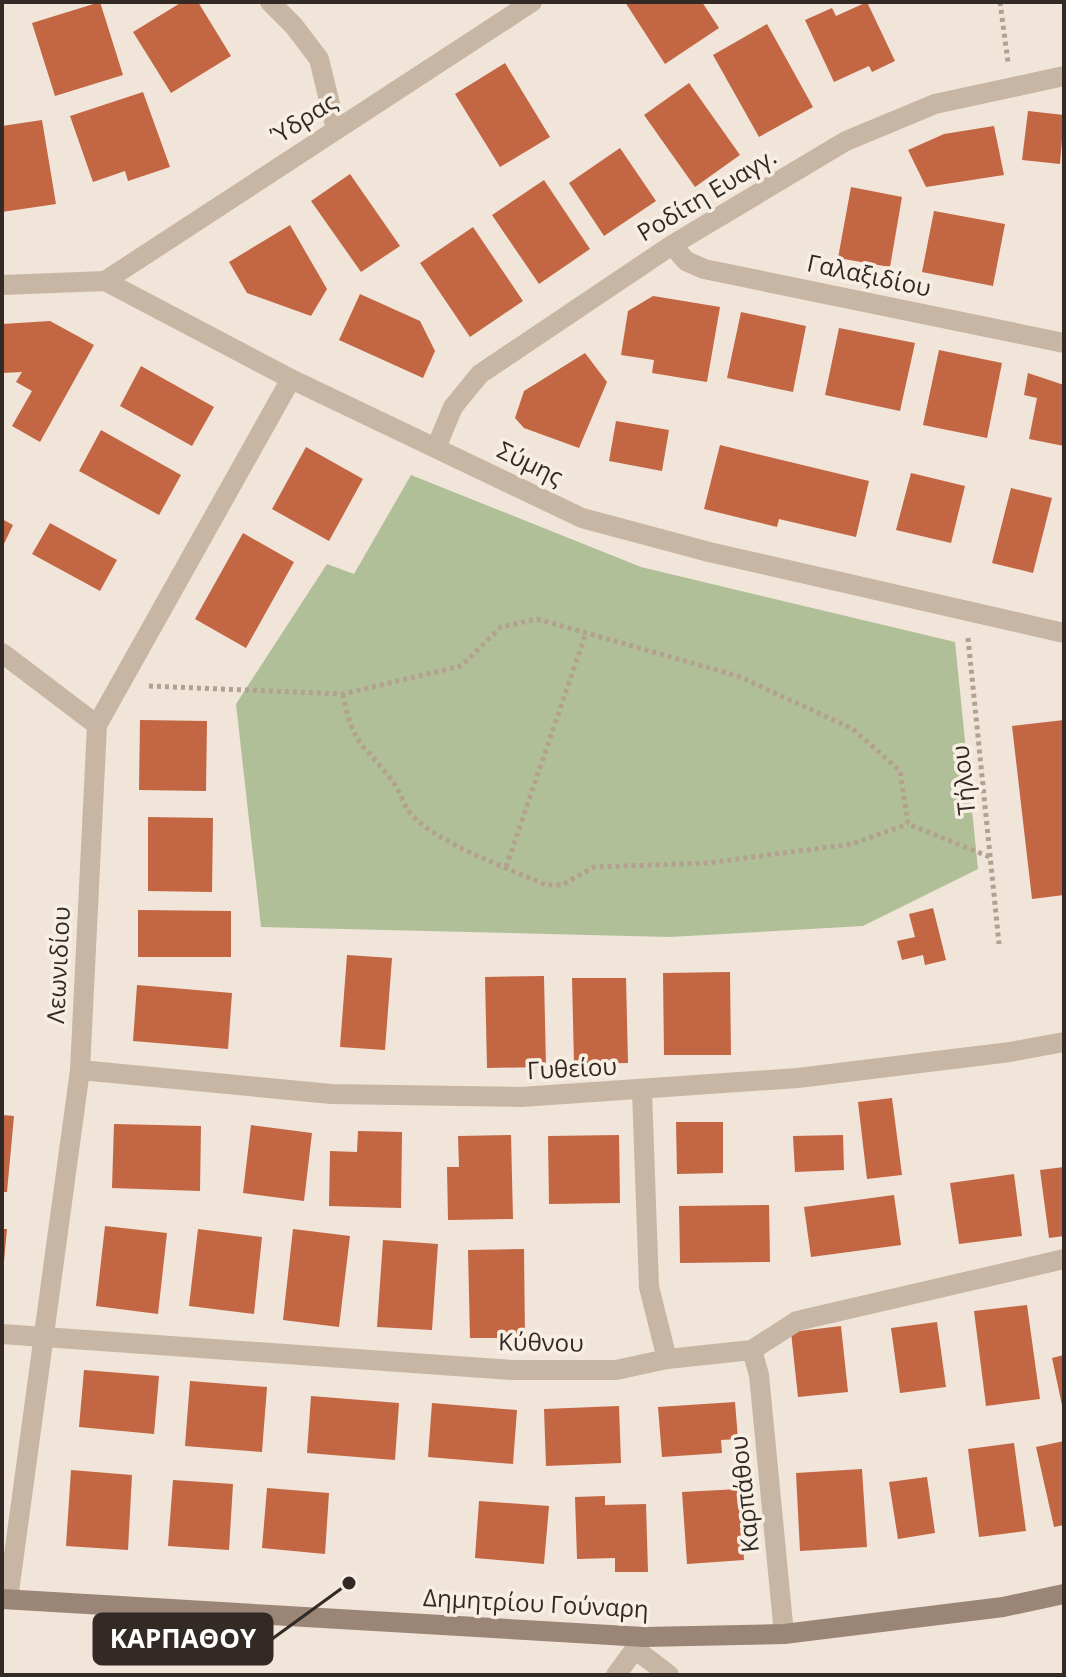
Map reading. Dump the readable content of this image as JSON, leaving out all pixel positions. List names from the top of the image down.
{
  "streets": {
    "main road": ["Δημητρίου Γούναρη"],
    "street": [
      "Ύδρας",
      "Ροδίτη Ευαγγ.",
      "Γαλαξιδίου",
      "Σύμης",
      "Λεωνιδίου",
      "Γυθείου",
      "Κύθνου",
      "Καρπάθου"
    ],
    "path": ["Τήλου"]
  },
  "crossings": [
    ["Ύδρας", "Σύμης"],
    ["Ροδίτη Ευαγγ.", "Γαλαξιδίου"],
    ["Ροδίτη Ευαγγ.", "Σύμης"],
    ["Σύμης", "Τήλου"],
    ["Σύμης", "Λεωνιδίου"],
    ["Λεωνιδίου", "Γυθείου"],
    ["Λεωνιδίου", "Κύθνου"],
    ["Λεωνιδίου", "Δημητρίου Γούναρη"],
    ["Κύθνου", "Καρπάθου"],
    ["Καρπάθου", "Δημητρίου Γούναρη"]
  ],
  "places": ["ΚΑΡΠΑΘΟΥ"]
}
